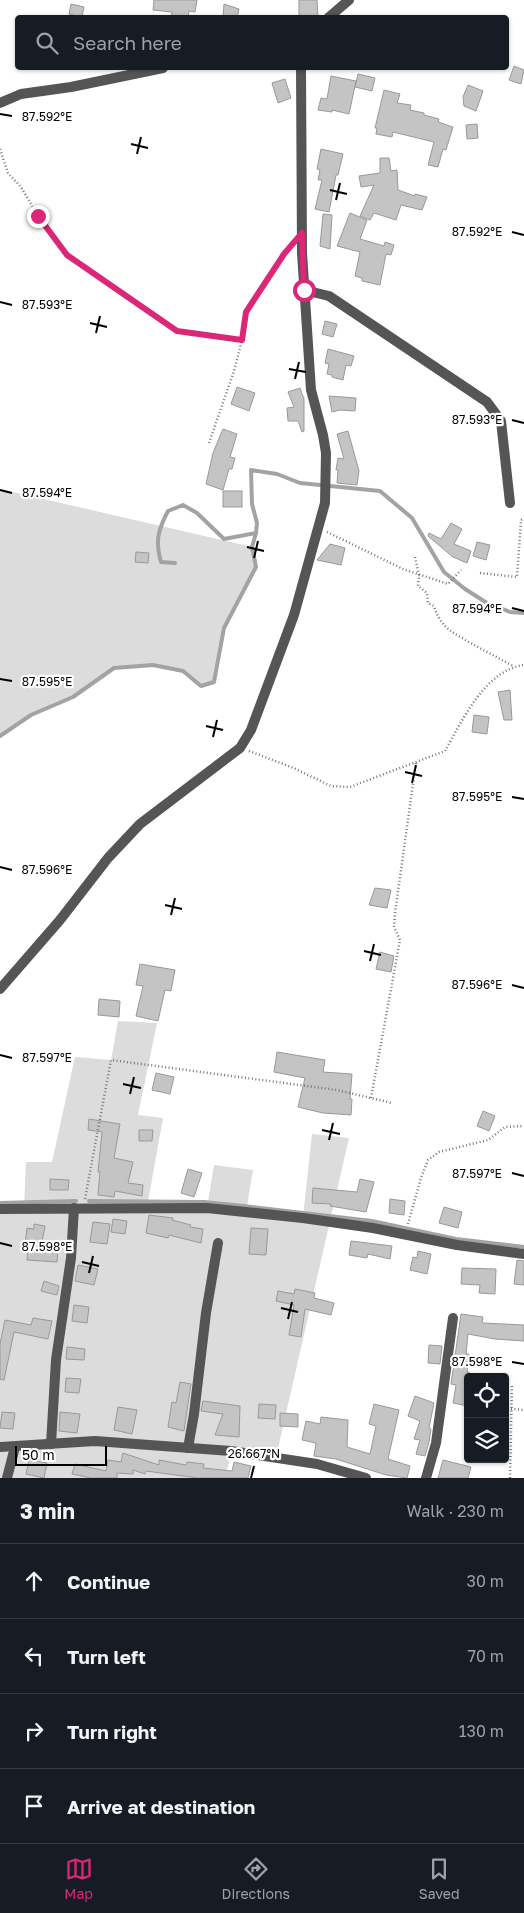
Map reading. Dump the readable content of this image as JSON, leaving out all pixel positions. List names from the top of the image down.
{
  "scale_bar": "50 m",
  "page": {
    "search": "Search here",
    "scale": "50 m",
    "heading": ["3 min", "Walk · 230 m"],
    "list": [
      ["Continue", "30 m"],
      ["Turn left", "70 m"],
      ["Turn right", "130 m"],
      "Arrive at destination"
    ],
    "nav": ["Map", "Directions", "Saved"]
  },
  "coordinates": [
    "87.592°E",
    "87.593°E",
    "87.594°E",
    "87.595°E",
    "87.596°E",
    "87.597°E",
    "87.598°E",
    "26.667°N"
  ]
}
